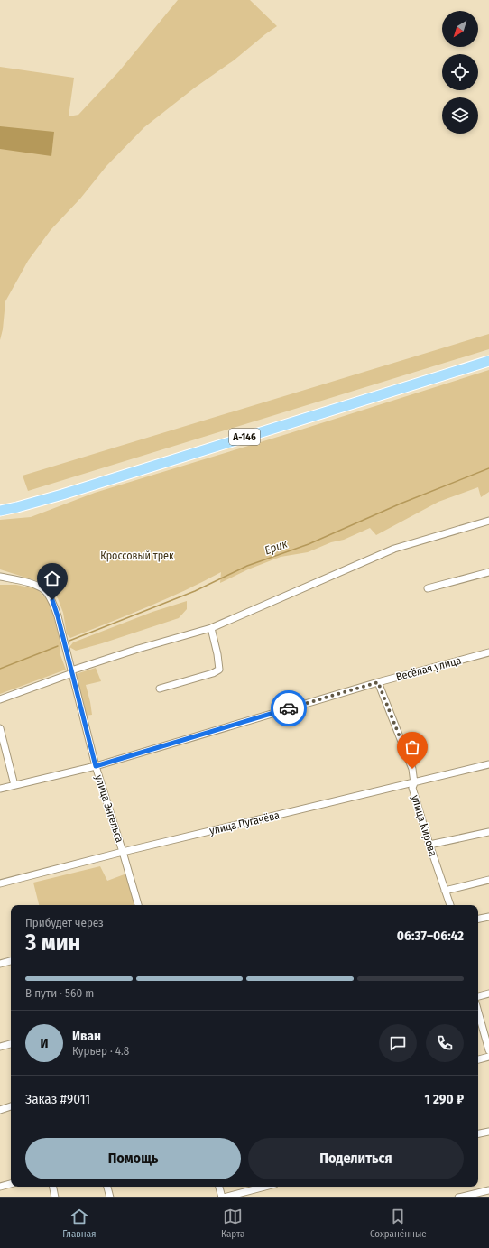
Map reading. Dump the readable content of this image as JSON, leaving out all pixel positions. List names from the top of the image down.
{
  "streets": {
    "highway": ["А-146"],
    "street": [
      "Весёлая улица",
      "улица Энгельса",
      "улица Пугачёва",
      "улица Кирова"
    ]
  },
  "crossings": [
    ["Весёлая улица", "улица Энгельса"],
    ["Весёлая улица", "улица Кирова"],
    ["улица Энгельса", "улица Пугачёва"],
    ["улица Пугачёва", "улица Кирова"]
  ],
  "water": ["Ерик"],
  "parks": ["Кроссовый трек"],
  "north": "bottom left",
  "page": {
    "heading": ["3 мин", "Прибудет через", "06:37–06:42"],
    "panel": [
      "Иван",
      "Курьер · 4.8",
      "Заказ #9011",
      "1 290 ₽"
    ],
    "bar": "В пути · 560 m",
    "round": "И",
    "buttons": ["Помощь", "Поделиться"],
    "tabs": ["Главная", "Карта", "Сохранённые"]
  }
}
